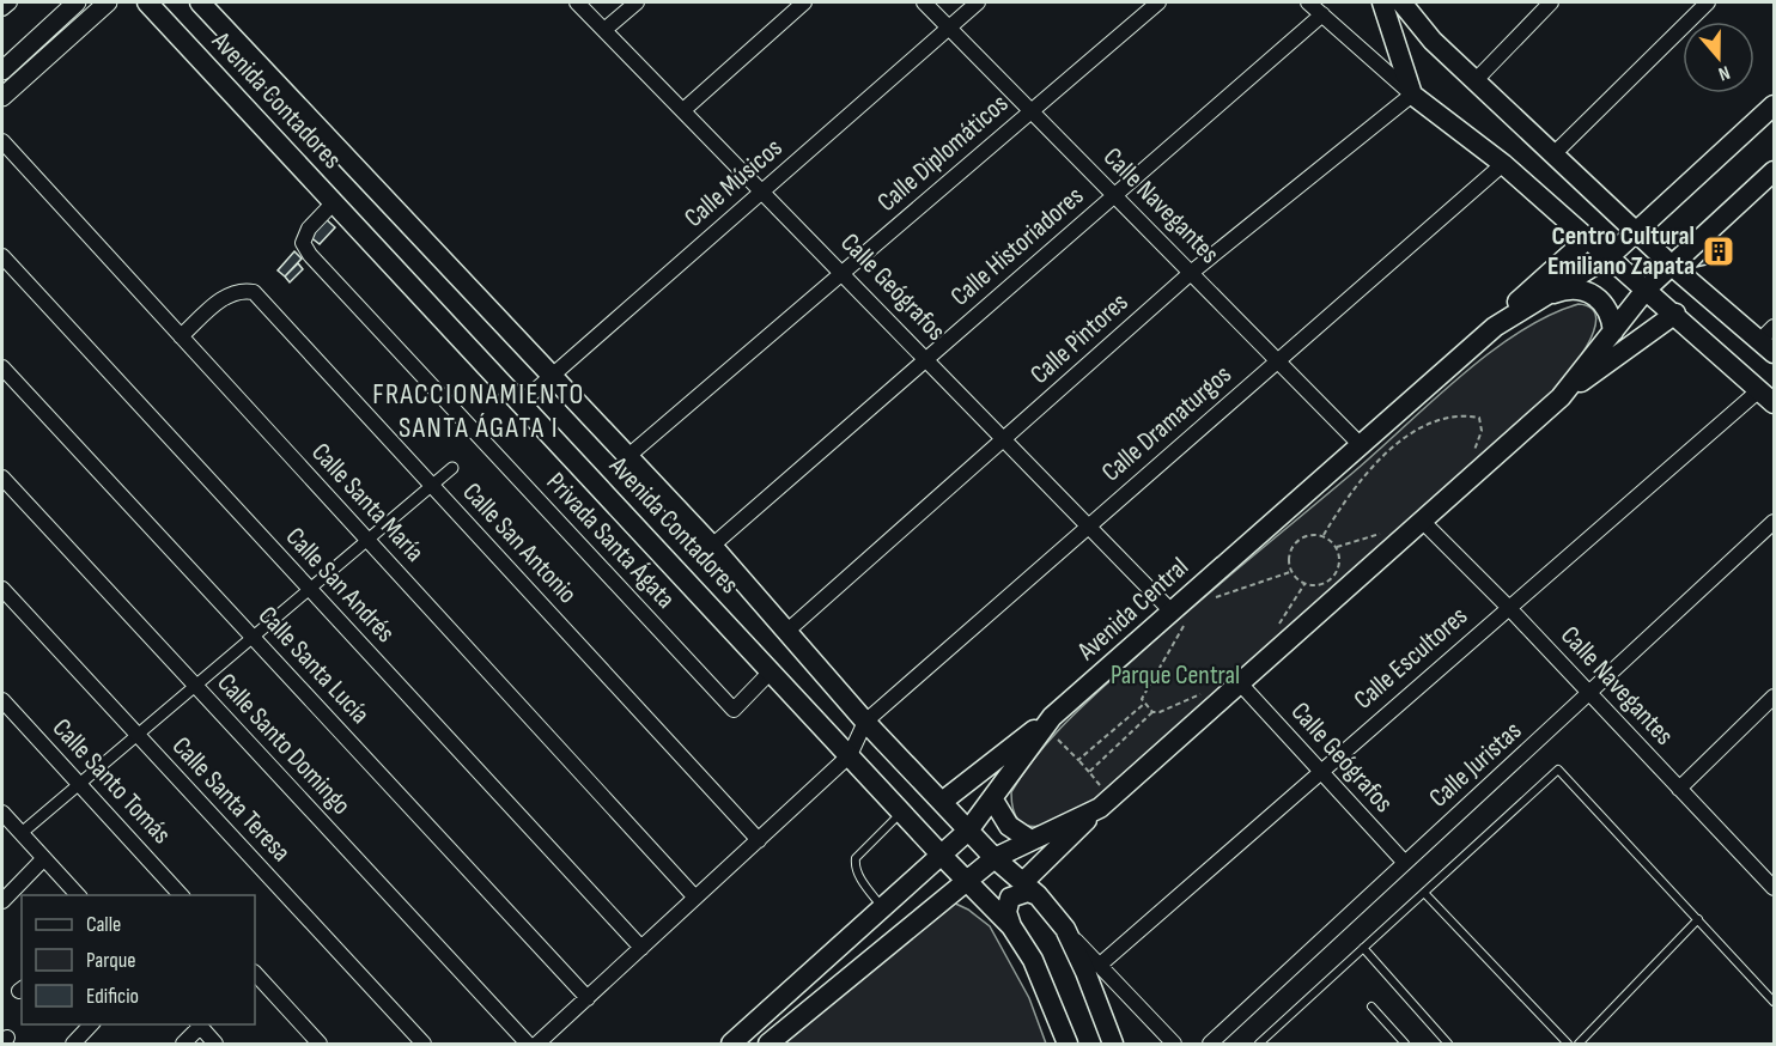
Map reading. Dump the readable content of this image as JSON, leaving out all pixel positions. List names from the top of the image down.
{
  "streets": {
    "main road": ["Avenida Contadores", "Avenida Central"],
    "street": [
      "Calle Diplomáticos",
      "Calle Músicos",
      "Calle Navegantes",
      "Calle Historiadores",
      "Calle Geógrafos",
      "Calle Pintores",
      "Calle Dramaturgos",
      "Calle Santa María",
      "Privada Santa Ágata",
      "Calle San Antonio",
      "Calle San Andrés",
      "Calle Escultores",
      "Calle Santa Lucía",
      "Calle Santo Domingo",
      "Calle Juristas",
      "Calle Santo Tomás",
      "Calle Santa Teresa"
    ]
  },
  "crossings": [
    ["Avenida Contadores", "Calle Diplomáticos"],
    ["Avenida Contadores", "Calle Músicos"],
    ["Avenida Contadores", "Calle Historiadores"],
    ["Avenida Contadores", "Calle Pintores"],
    ["Avenida Contadores", "Calle Dramaturgos"],
    ["Avenida Contadores", "Privada Santa Ágata"],
    ["Avenida Contadores", "Avenida Central"],
    ["Calle Diplomáticos", "Calle Navegantes"],
    ["Calle Diplomáticos", "Calle Geógrafos"],
    ["Calle Músicos", "Calle Navegantes"],
    ["Calle Músicos", "Calle Geógrafos"],
    ["Calle Navegantes", "Calle Historiadores"],
    ["Calle Navegantes", "Calle Pintores"],
    ["Calle Navegantes", "Calle Dramaturgos"],
    ["Calle Navegantes", "Avenida Central"],
    ["Calle Navegantes", "Calle Escultores"],
    ["Calle Navegantes", "Calle Juristas"],
    ["Calle Historiadores", "Calle Geógrafos"],
    ["Calle Geógrafos", "Calle Pintores"],
    ["Calle Geógrafos", "Calle Dramaturgos"],
    ["Calle Geógrafos", "Avenida Central"],
    ["Calle Geógrafos", "Calle Escultores"],
    ["Calle Geógrafos", "Calle Juristas"],
    ["Calle Santa María", "Calle San Antonio"]
  ],
  "districts": ["FRACCIONAMIENTO SANTA ÁGATA I"],
  "parks": ["Parque Central"],
  "places": {
    "building": ["Centro Cultural Emiliano Zapata"]
  },
  "legend": ["Calle", "Parque", "Edificio"],
  "north": "bottom"
}
